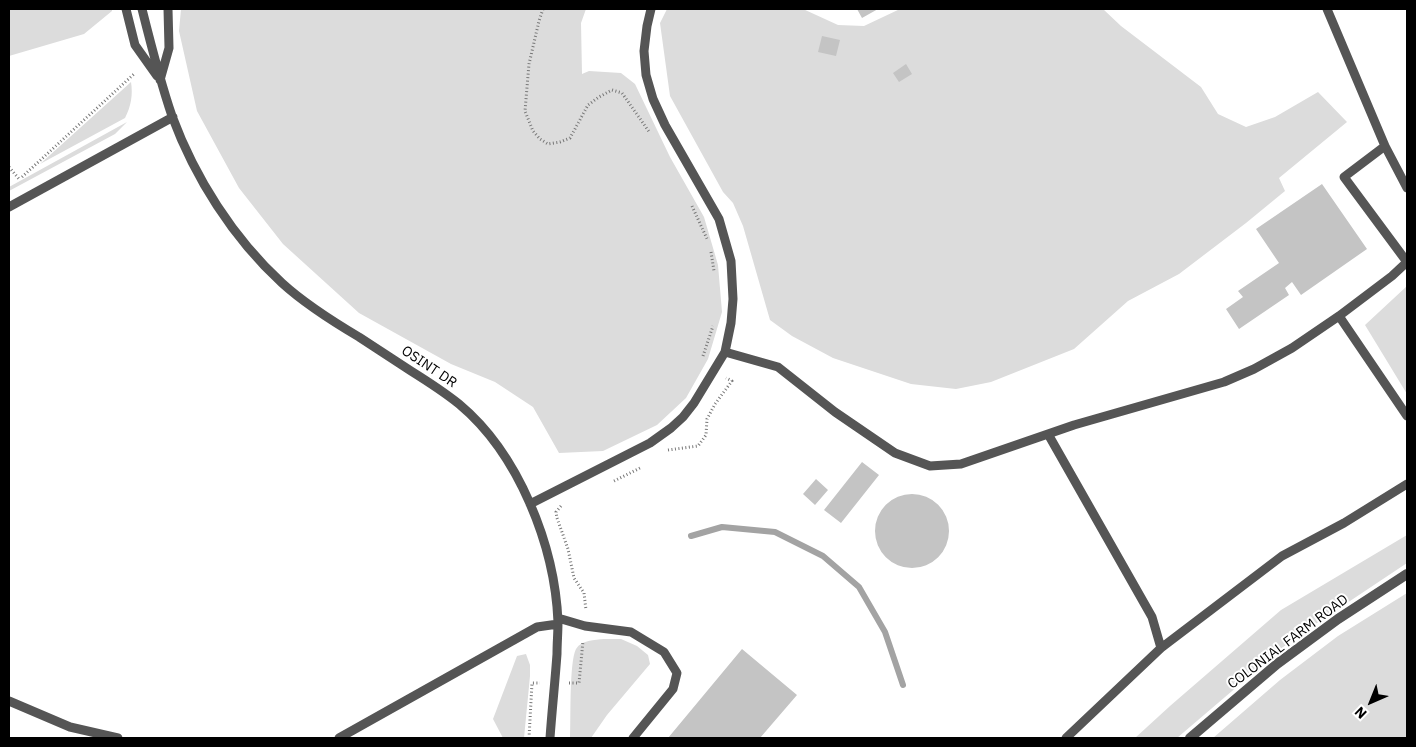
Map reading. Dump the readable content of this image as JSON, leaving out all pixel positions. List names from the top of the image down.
{
  "streets": {
    "street": ["COLONIAL FARM ROAD"],
    "lane": ["OSINT DR"]
  },
  "north": "bottom left"
}
